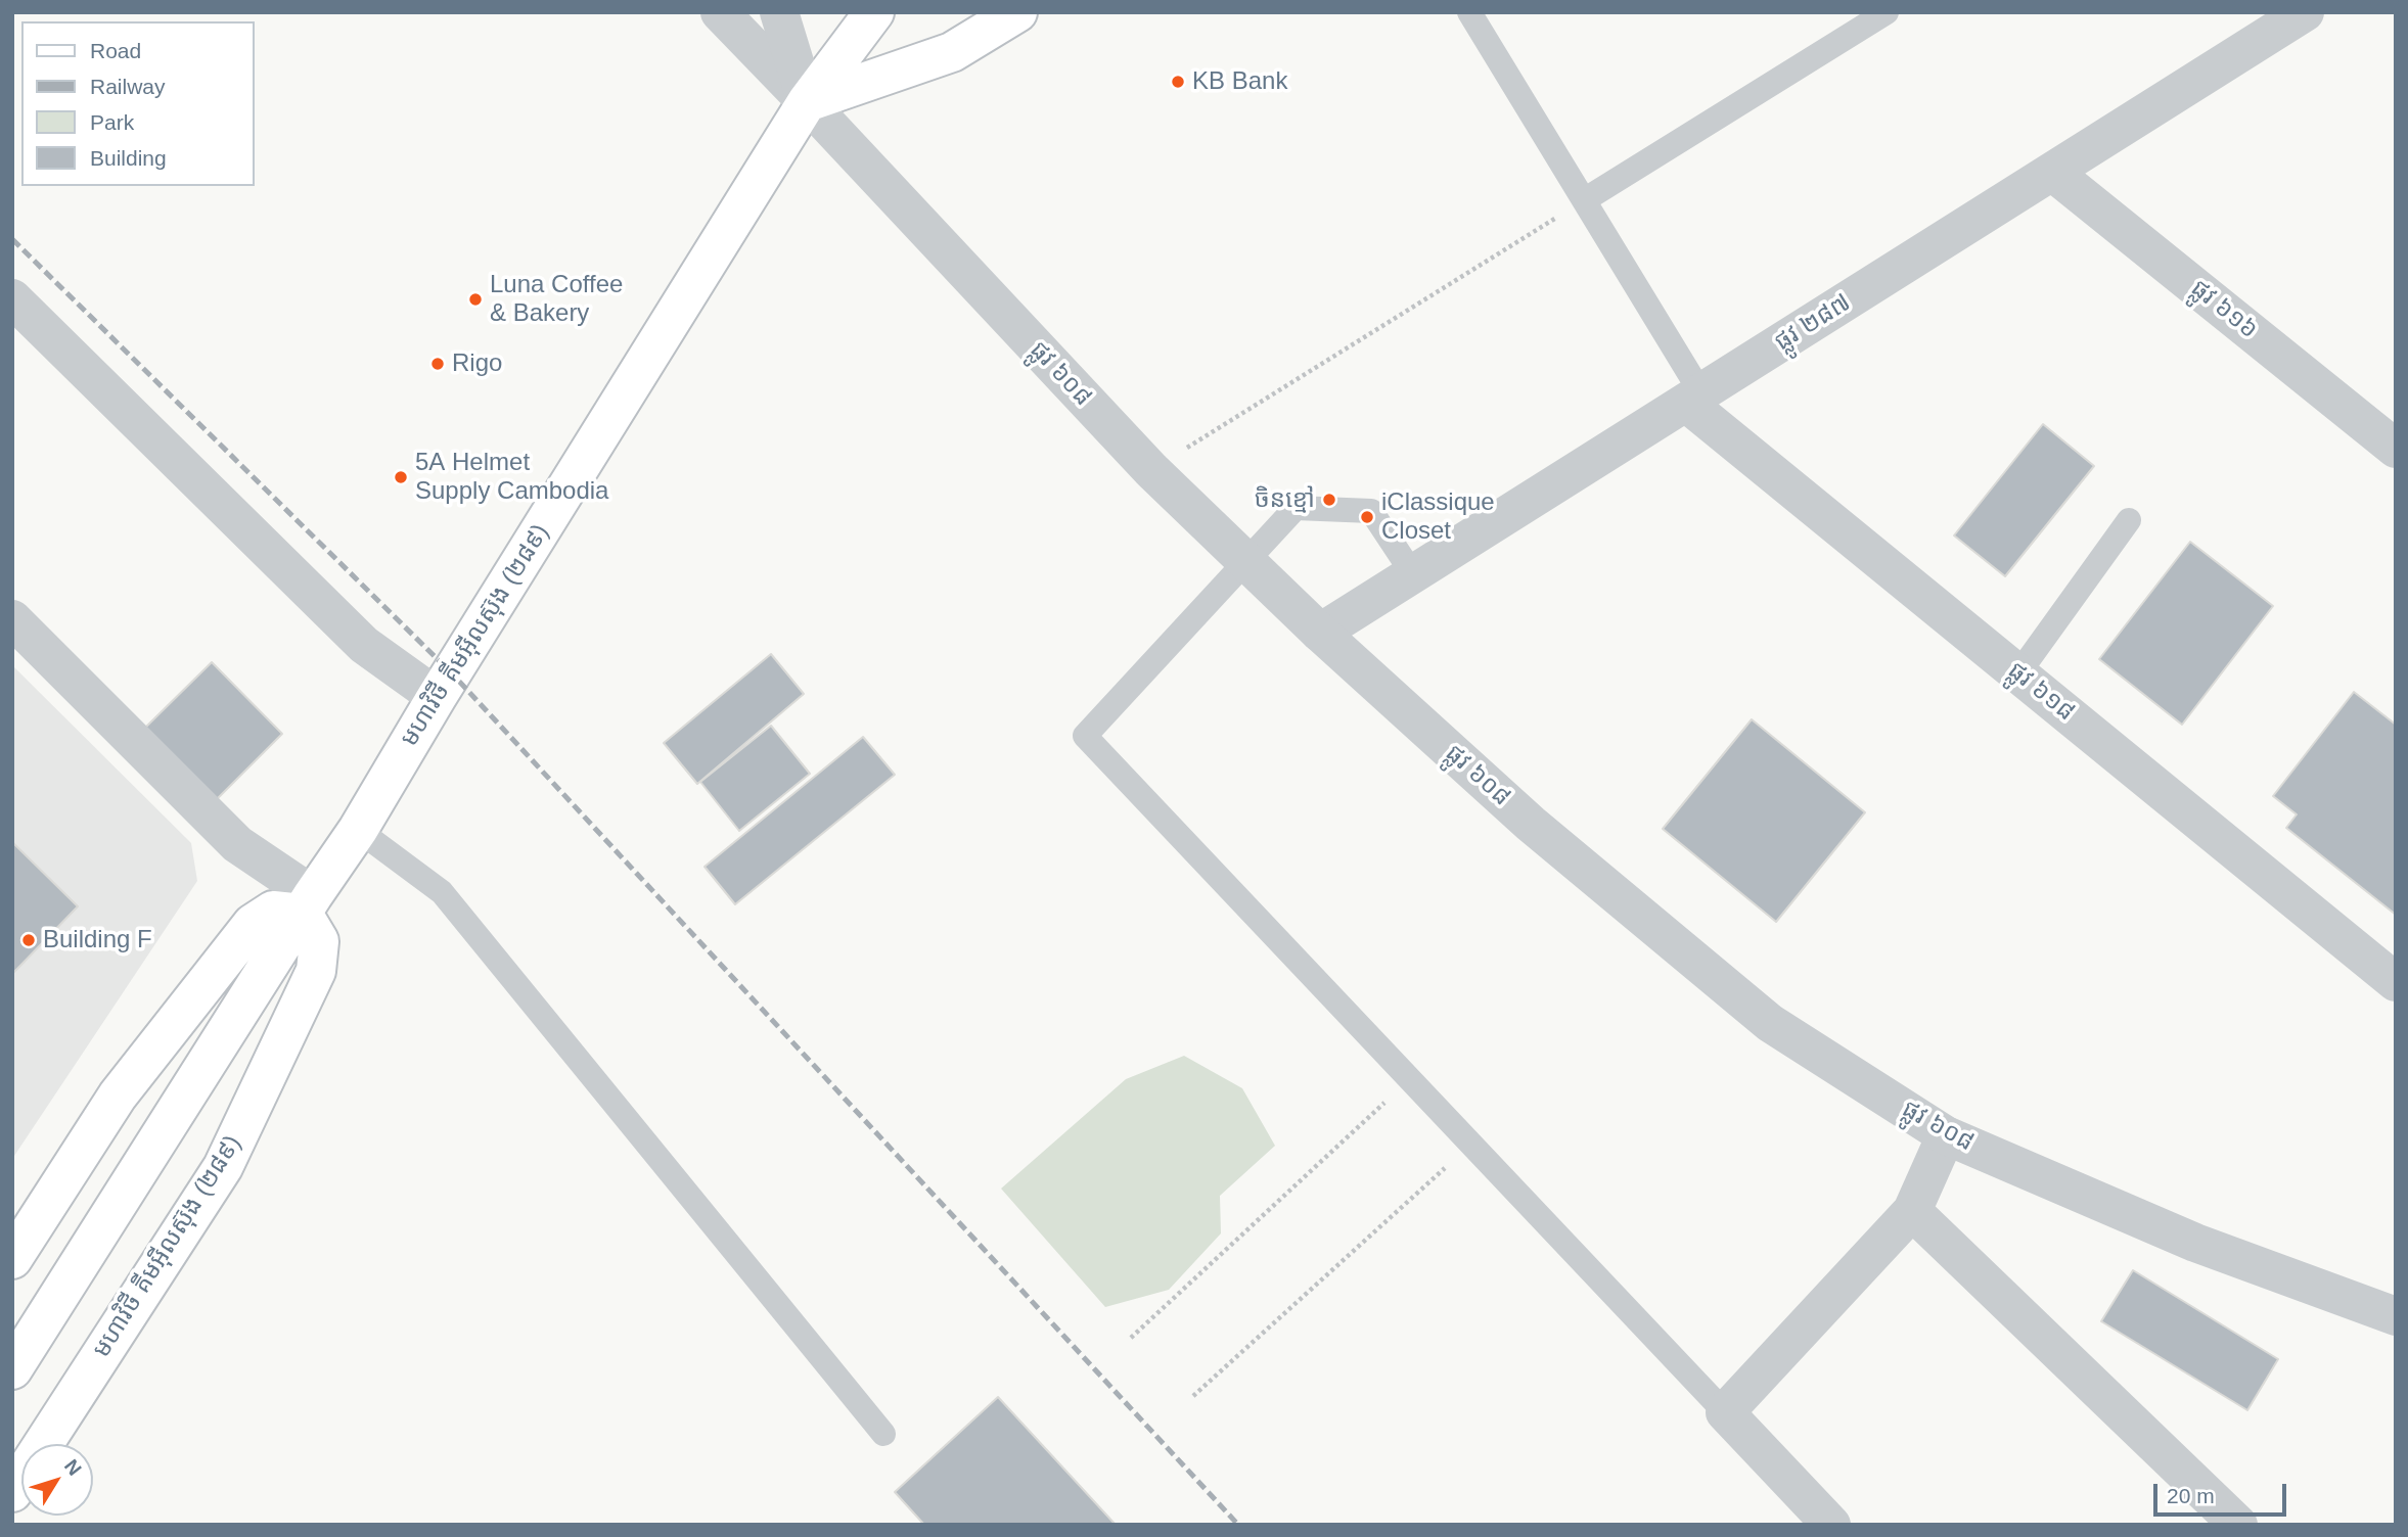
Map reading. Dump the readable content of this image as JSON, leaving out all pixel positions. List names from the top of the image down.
{
  "streets": {
    "main road": ["មហាវិថី គីមអ៊ីលស៊ុង (២៨៩)"],
    "street": [
      "ផ្លូវ ៦១៦",
      "ផ្លូវ ២៨៧",
      "ផ្លូវ ៦០៨",
      "ផ្លូវ ៦១៨"
    ]
  },
  "crossings": [
    ["ផ្លូវ ៦១៦", "ផ្លូវ ២៨៧"],
    ["ផ្លូវ ២៨៧", "ផ្លូវ ៦០៨"],
    ["ផ្លូវ ២៨៧", "ផ្លូវ ៦១៨"],
    ["ផ្លូវ ៦០៨", "មហាវិថី គីមអ៊ីលស៊ុង (២៨៩)"]
  ],
  "places": [
    "KB Bank",
    "Luna Coffee & Bakery",
    "Rigo",
    "5A Helmet Supply Cambodia",
    "ចិនខ្មៅ",
    "iClassique Closet",
    "Building F"
  ],
  "legend": [
    "Road",
    "Railway",
    "Park",
    "Building"
  ],
  "scale_bar": "20 m",
  "north": "top right"
}
